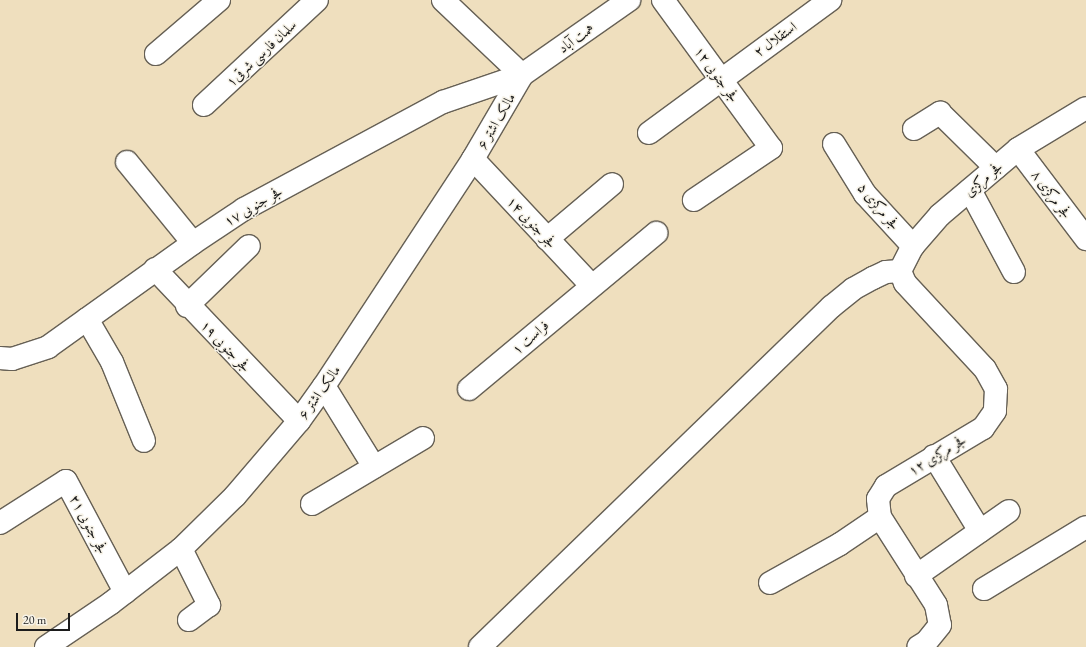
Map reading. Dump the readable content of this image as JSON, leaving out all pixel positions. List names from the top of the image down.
{
  "streets": {
    "street": [
      "همت آباد",
      "استقلال ۲",
      "سلمان فارسی شرقی۱",
      "فجر جنوبی ۱۲",
      "مالک اشتر ۶",
      "فجر مرکزی",
      "فجر مرکزی ۸",
      "فجر جنوبی ۱۷",
      "فجر مرکزی ۵",
      "فجر جنوبی ۱۴",
      "فراست ۱",
      "فجر جنوبی ۱۹",
      "فجر مرکزی ۱۲",
      "فجر جنوبی ۲۱"
    ]
  },
  "crossings": [
    ["همت آباد", "مالک اشتر ۶"],
    ["همت آباد", "فجر جنوبی ۱۷"],
    ["استقلال ۲", "فجر جنوبی ۱۲"],
    ["مالک اشتر ۶", "فجر جنوبی ۱۷"],
    ["مالک اشتر ۶", "فجر جنوبی ۱۴"],
    ["مالک اشتر ۶", "فجر جنوبی ۱۹"],
    ["مالک اشتر ۶", "فجر جنوبی ۲۱"],
    ["فجر مرکزی", "فجر مرکزی ۸"],
    ["فجر مرکزی", "فجر مرکزی ۵"],
    ["فجر مرکزی", "فجر مرکزی ۱۲"],
    ["فجر جنوبی ۱۷", "فجر جنوبی ۱۹"],
    ["فجر جنوبی ۱۴", "فراست ۱"]
  ],
  "scale_bar": "20 m"
}
